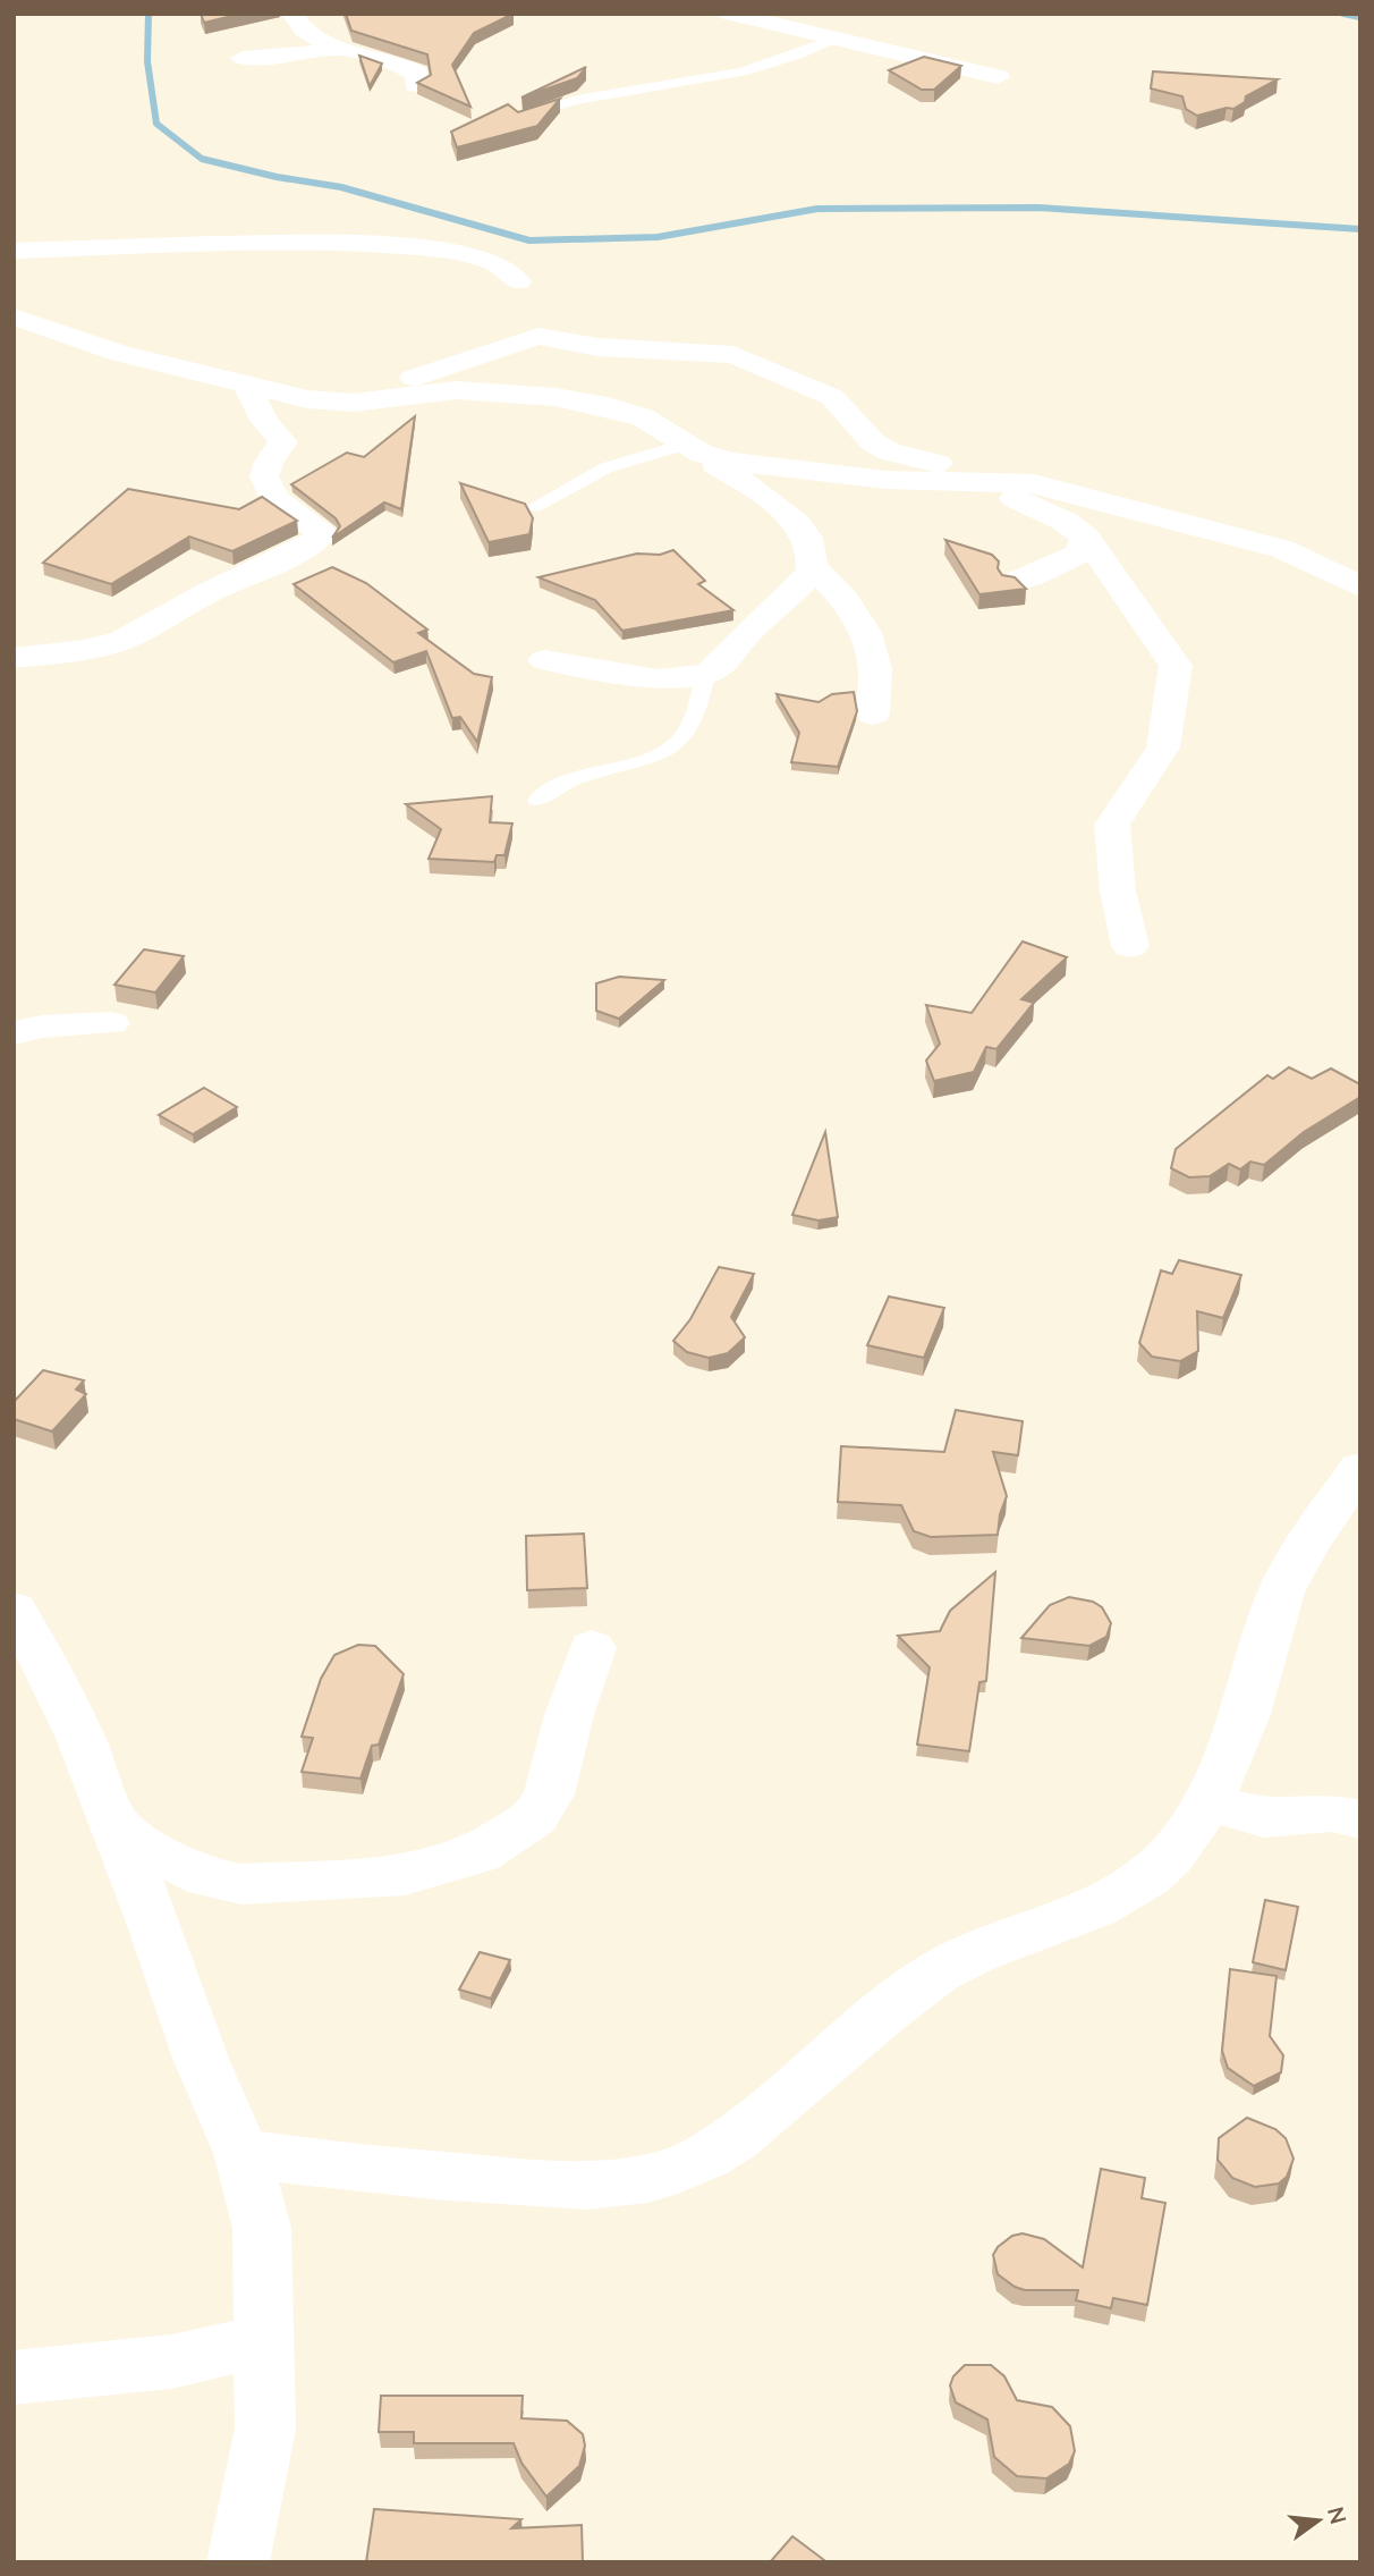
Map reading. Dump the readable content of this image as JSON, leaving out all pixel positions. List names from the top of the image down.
{
  "north": "right"
}
